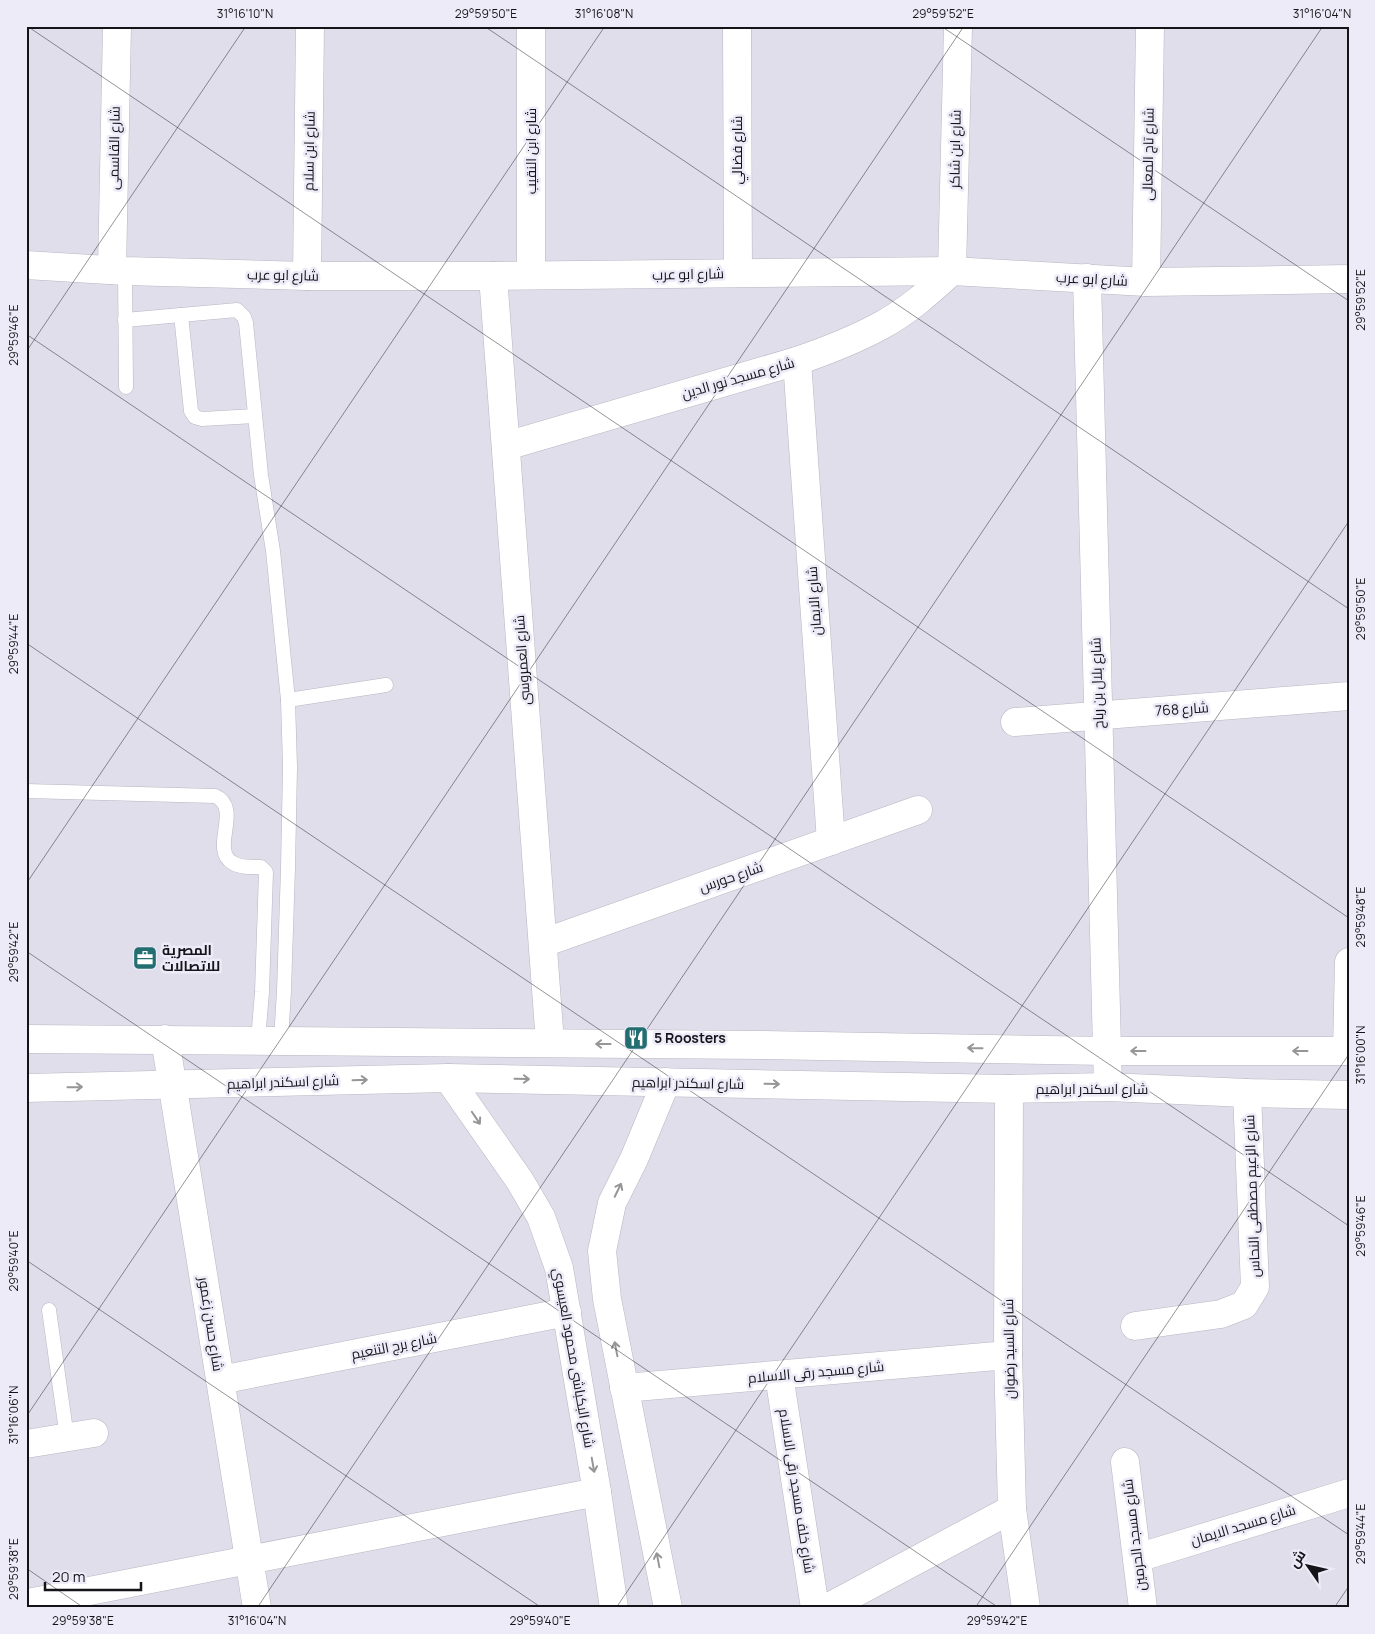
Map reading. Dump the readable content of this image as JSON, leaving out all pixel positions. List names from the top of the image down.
{
  "streets": {
    "street": [
      "شارع القاسمى",
      "شارع ابن شاكر",
      "شارع فضالي",
      "شارع ابن سلام",
      "شارع ابن النقيب",
      "شارع تاج المعالى",
      "شارع ابو عرب",
      "شارع مسجد نور الدين",
      "شارع الايمان",
      "شارع العمروسى",
      "شارع بلال بن رباح",
      "شارع 768",
      "شارع حورس",
      "شارع اسكندر ابراهيم",
      "شارع الزعيم مصطفى النحاس",
      "شارع حسن زغمور",
      "شارع برج التنعيم",
      "شارع السيد رضوان",
      "شارع البكباشى محمود العيسوي",
      "شارع مسجد رقى الاسلام",
      "شارع خلف مسجد رقى الاسلام",
      "شارع مسجد الايمان",
      "شارع مسجد الحرمين"
    ]
  },
  "crossings": [
    ["شارع القاسمى", "شارع ابو عرب"],
    ["شارع ابن شاكر", "شارع ابو عرب"],
    ["شارع ابن شاكر", "شارع مسجد نور الدين"],
    ["شارع فضالي", "شارع ابو عرب"],
    ["شارع ابن سلام", "شارع ابو عرب"],
    ["شارع ابن النقيب", "شارع ابو عرب"],
    ["شارع تاج المعالى", "شارع ابو عرب"],
    ["شارع ابو عرب", "شارع مسجد نور الدين"],
    ["شارع ابو عرب", "شارع العمروسى"],
    ["شارع ابو عرب", "شارع بلال بن رباح"],
    ["شارع مسجد نور الدين", "شارع الايمان"],
    ["شارع مسجد نور الدين", "شارع العمروسى"],
    ["شارع الايمان", "شارع حورس"],
    ["شارع العمروسى", "شارع حورس"],
    ["شارع بلال بن رباح", "شارع 768"],
    ["شارع بلال بن رباح", "شارع اسكندر ابراهيم"],
    ["شارع اسكندر ابراهيم", "شارع الزعيم مصطفى النحاس"],
    ["شارع اسكندر ابراهيم", "شارع حسن زغمور"],
    ["شارع اسكندر ابراهيم", "شارع السيد رضوان"],
    ["شارع اسكندر ابراهيم", "شارع البكباشى محمود العيسوي"],
    ["شارع حسن زغمور", "شارع برج التنعيم"],
    ["شارع برج التنعيم", "شارع البكباشى محمود العيسوي"],
    ["شارع السيد رضوان", "شارع مسجد رقى الاسلام"],
    ["شارع مسجد رقى الاسلام", "شارع خلف مسجد رقى الاسلام"],
    ["شارع مسجد الايمان", "شارع مسجد الحرمين"]
  ],
  "one_way": ["شارع البكباشى محمود العيسوي"],
  "places": {
    "office": ["المصرية للاتصالات"],
    "restaurant": ["5 Roosters"]
  },
  "scale_bar": "20 m",
  "north": "top left",
  "coordinates": [
    "31°16'10\"N",
    "29°59'50\"E",
    "31°16'08\"N",
    "29°59'52\"E",
    "31°16'04\"N",
    "29°59'46\"E",
    "29°59'44\"E",
    "29°59'48\"E",
    "29°59'42\"E",
    "31°16'00\"N",
    "29°59'40\"E",
    "31°16'06\"N",
    "29°59'38\"E"
  ]
}
